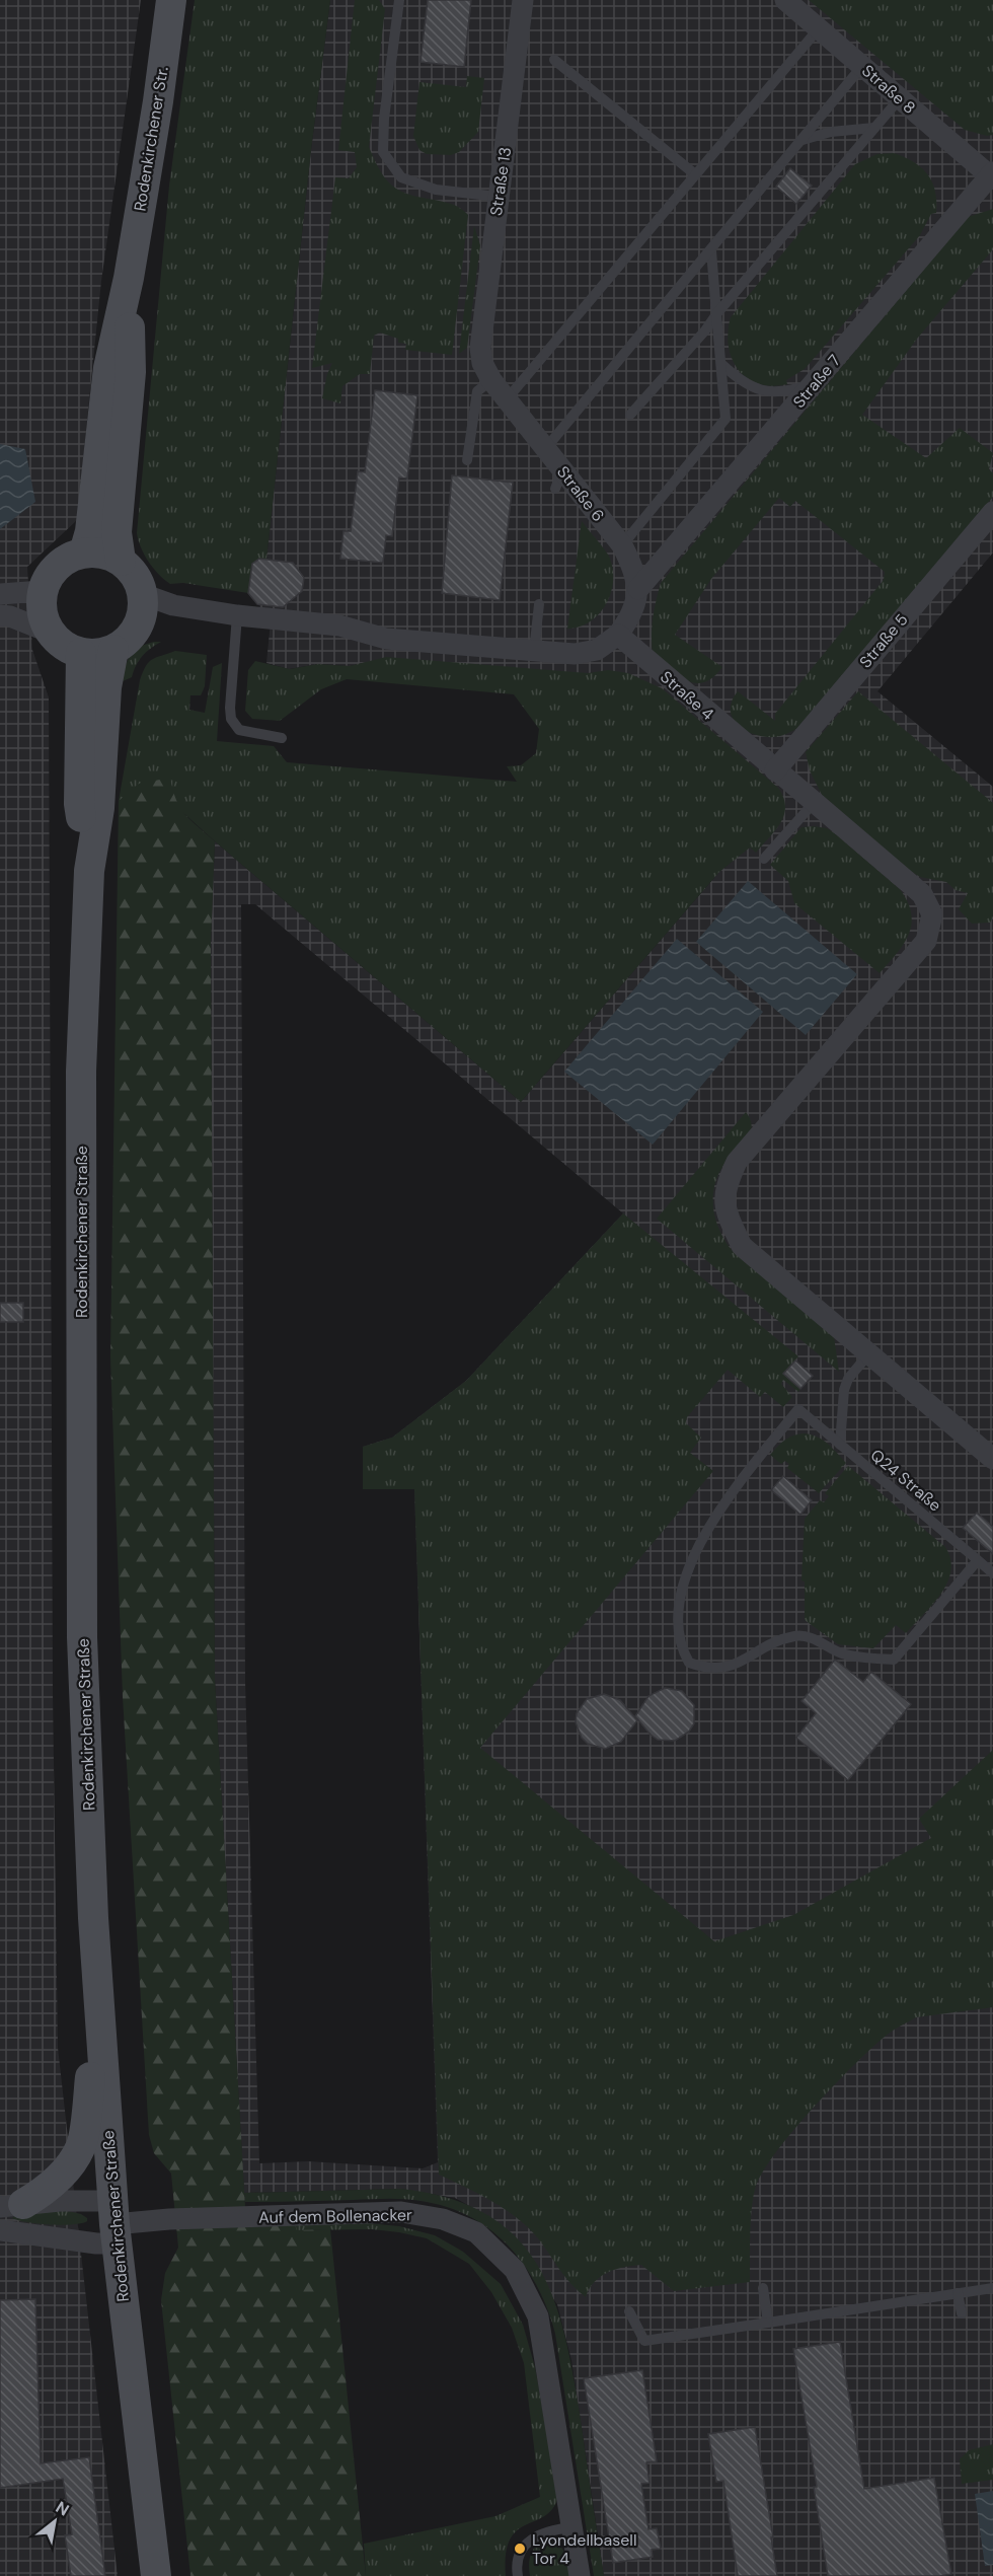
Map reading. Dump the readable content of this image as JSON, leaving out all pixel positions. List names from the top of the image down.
{
  "streets": {
    "main road": ["Rodenkirchener Str.", "Rodenkirchener Straße"],
    "street": [
      "Straße 8",
      "Straße 13",
      "Straße 7",
      "Straße 6",
      "Straße 5",
      "Straße 4",
      "Auf dem Bollenacker"
    ],
    "lane": ["Q24 Straße"]
  },
  "crossings": [
    ["Straße 8", "Straße 7"],
    ["Straße 13", "Straße 6"],
    ["Straße 7", "Straße 6"],
    ["Straße 5", "Straße 4"],
    ["Rodenkirchener Straße", "Auf dem Bollenacker"]
  ],
  "places": ["Lyondellbasell Tor 4"],
  "north": "top right"
}
